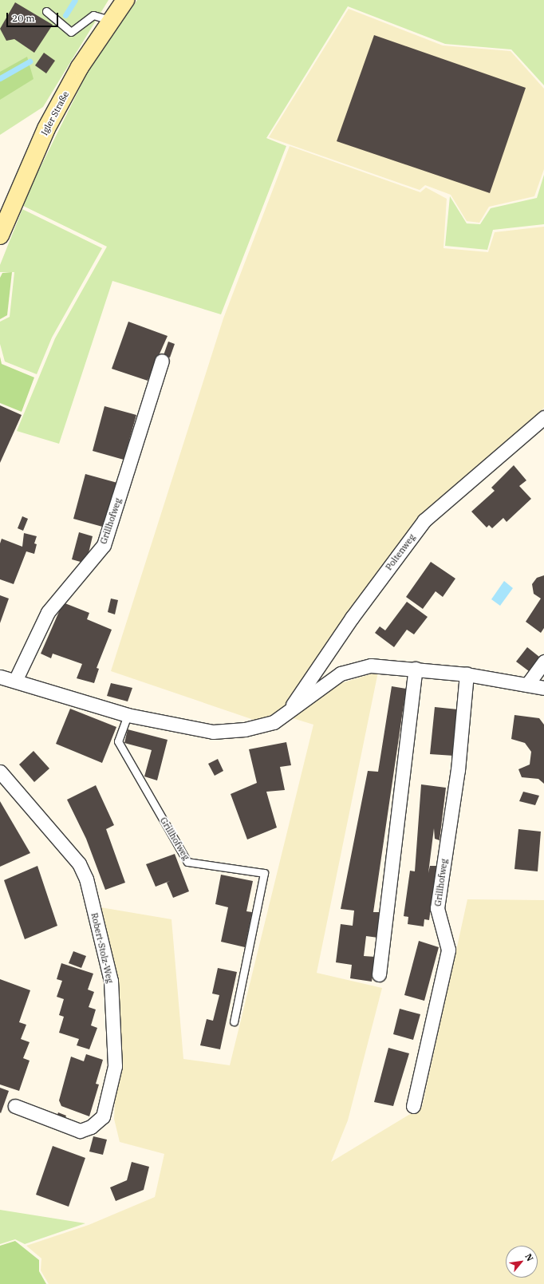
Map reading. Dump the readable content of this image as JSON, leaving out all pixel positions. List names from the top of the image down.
{
  "streets": {
    "main road": ["Igler Straße"],
    "street": ["Grillhofweg", "Poltenweg", "Robert-Stolz-Weg"]
  },
  "scale_bar": "20 m",
  "north": "top right"
}
